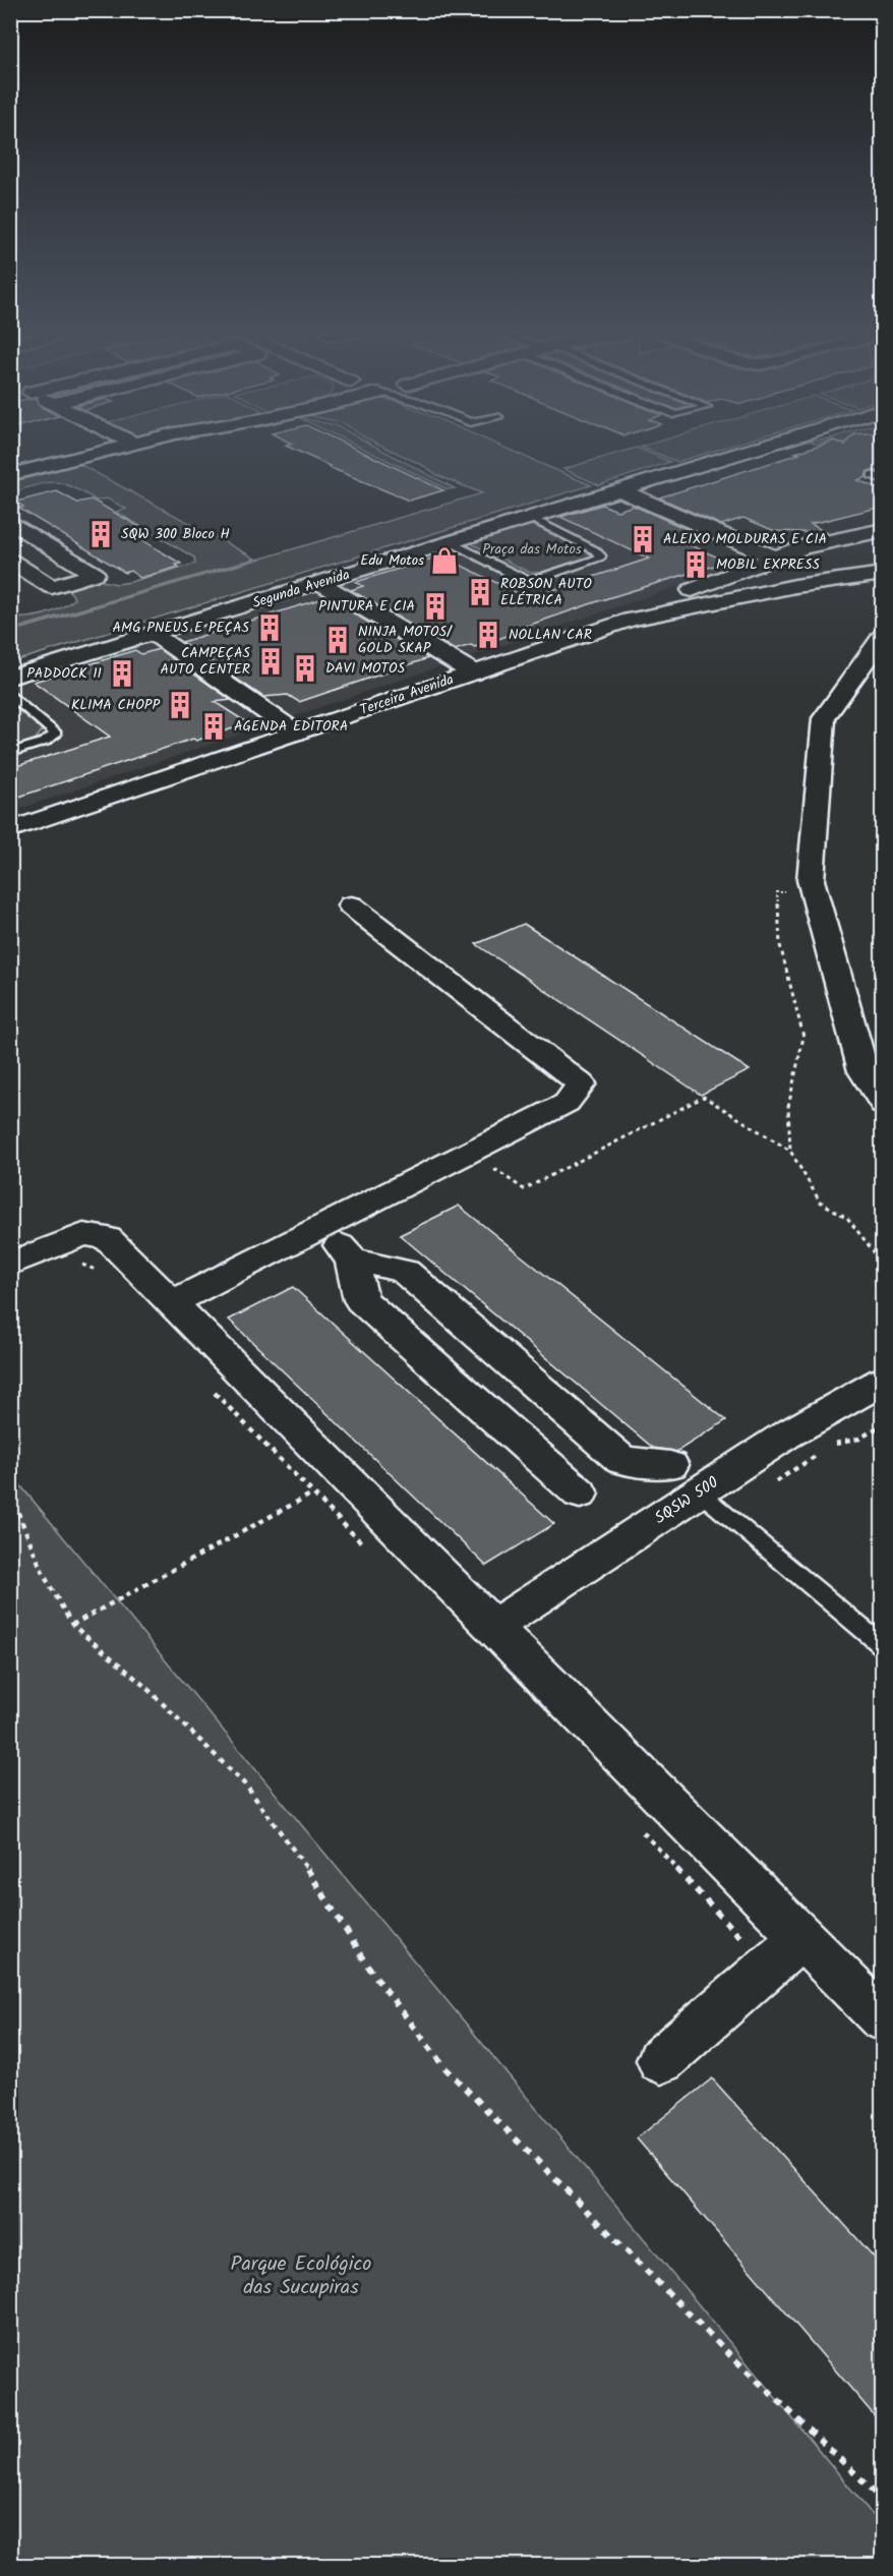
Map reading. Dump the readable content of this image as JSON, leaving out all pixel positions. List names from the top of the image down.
{
  "streets": {
    "street": ["Segunda Avenida", "Terceira Avenida", "SQSW 500"]
  },
  "parks": ["Praça das Motos", "Parque Ecológico das Sucupiras"],
  "places": {
    "building": [
      "SQW 300 Bloco H",
      "ALEIXO MOLDURAS E CIA",
      "MOBIL EXPRESS",
      "ROBSON AUTO ELÉTRICA",
      "PINTURA E CIA",
      "AMG PNEUS E PEÇAS",
      "NOLLAN CAR",
      "NINJA MOTOS/ GOLD SKAP",
      "CAMPEÇAS AUTO CENTER",
      "DAVI MOTOS",
      "PADDOCK 11",
      "KLIMA CHOPP",
      "AGENDA EDITORA"
    ],
    "shop": ["Edu Motos"]
  }
}
